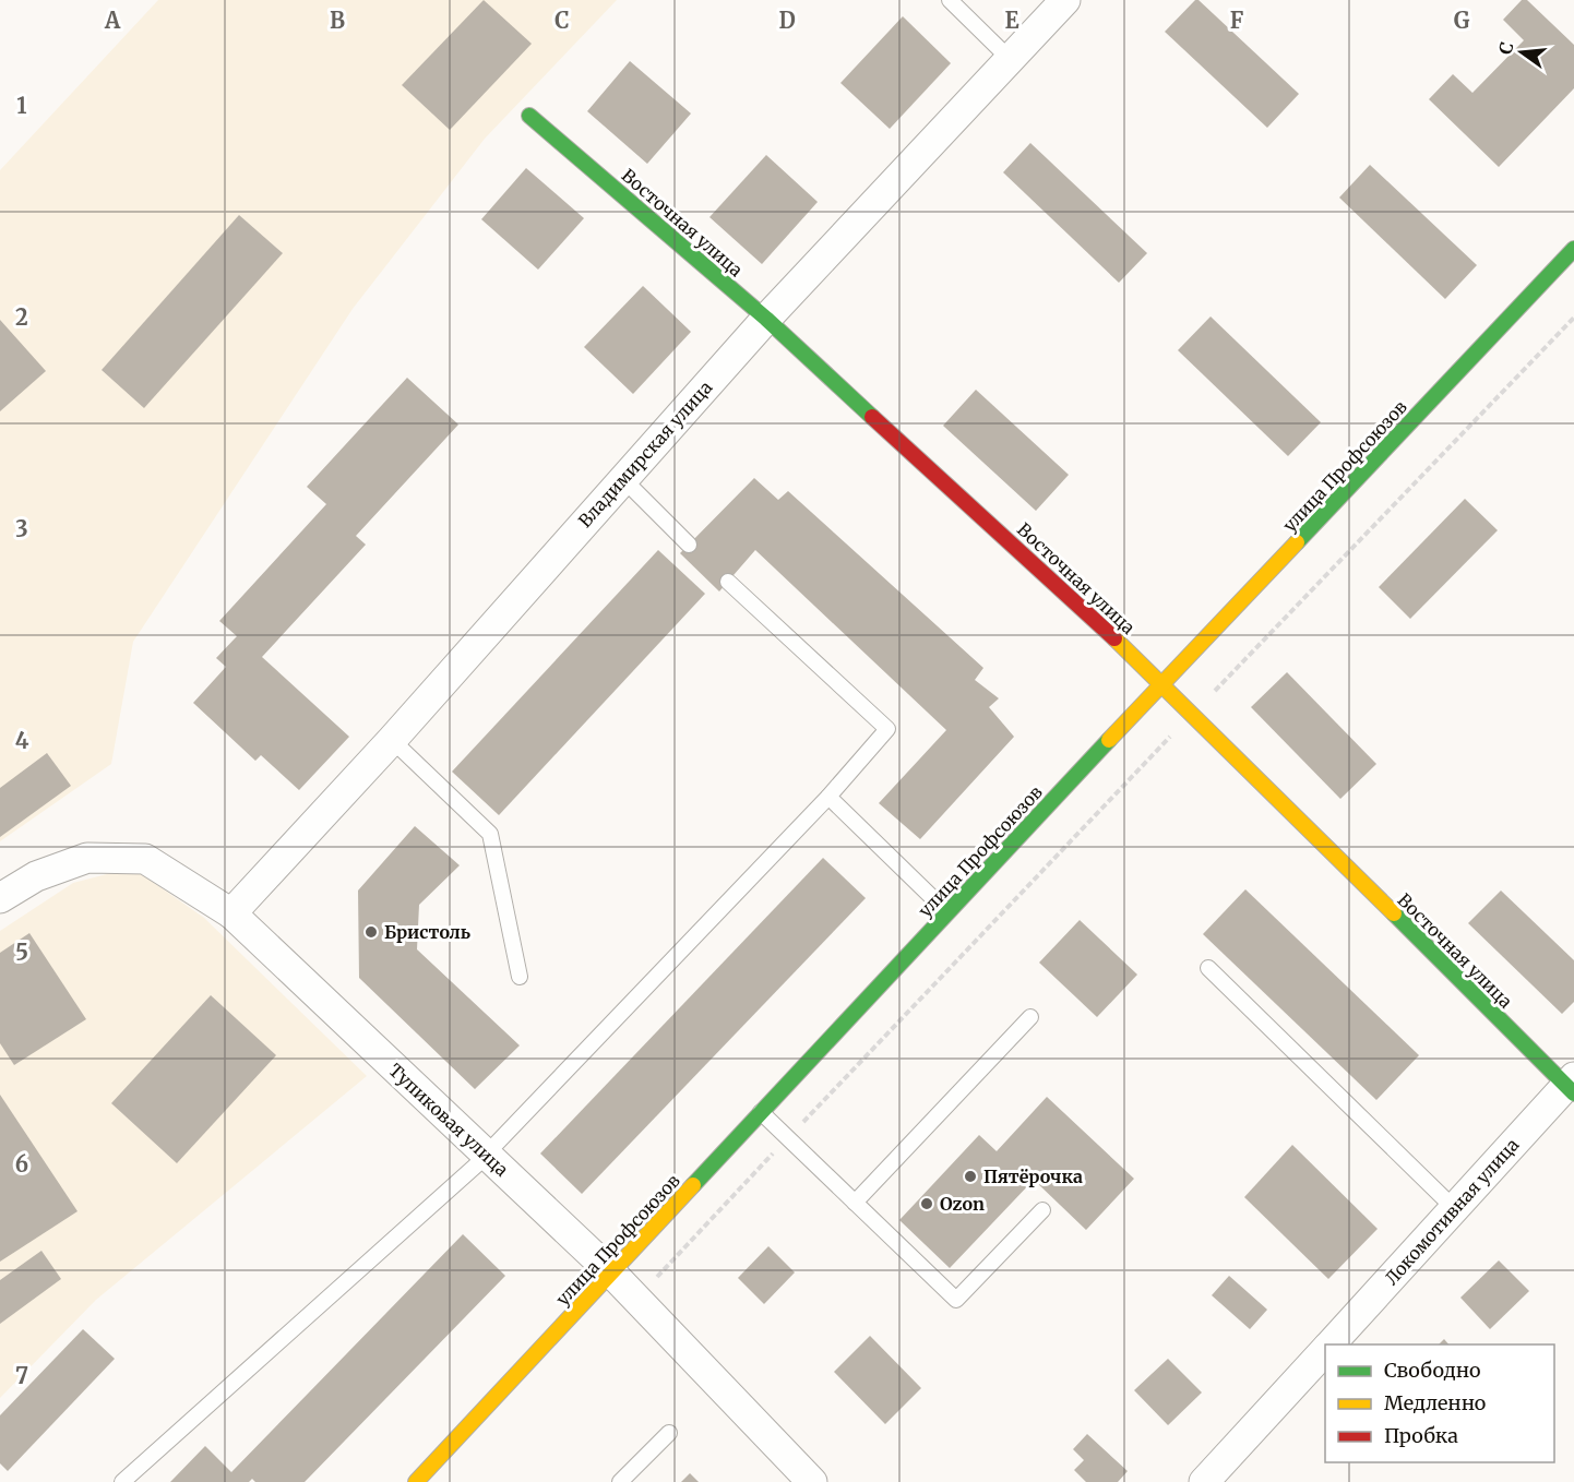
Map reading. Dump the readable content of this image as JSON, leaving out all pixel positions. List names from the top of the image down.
{
  "streets": {
    "main road": ["Восточная улица", "улица Профсоюзов"],
    "street": ["Владимирская улица", "Тупиковая улица", "Локомотивная улица"]
  },
  "crossings": [
    ["Восточная улица", "Владимирская улица"],
    ["Восточная улица", "улица Профсоюзов"],
    ["Восточная улица", "Локомотивная улица"],
    ["Владимирская улица", "Тупиковая улица"],
    ["улица Профсоюзов", "Тупиковая улица"]
  ],
  "places": ["Бристоль", "Пятёрочка", "Ozon"],
  "legend": ["Свободно", "Медленно", "Пробка"],
  "north": "left",
  "grid": {
    "columns": [
      "A",
      "B",
      "C",
      "D",
      "E",
      "F",
      "G"
    ],
    "rows": [
      "1",
      "2",
      "3",
      "4",
      "5",
      "6",
      "7"
    ]
  }
}
